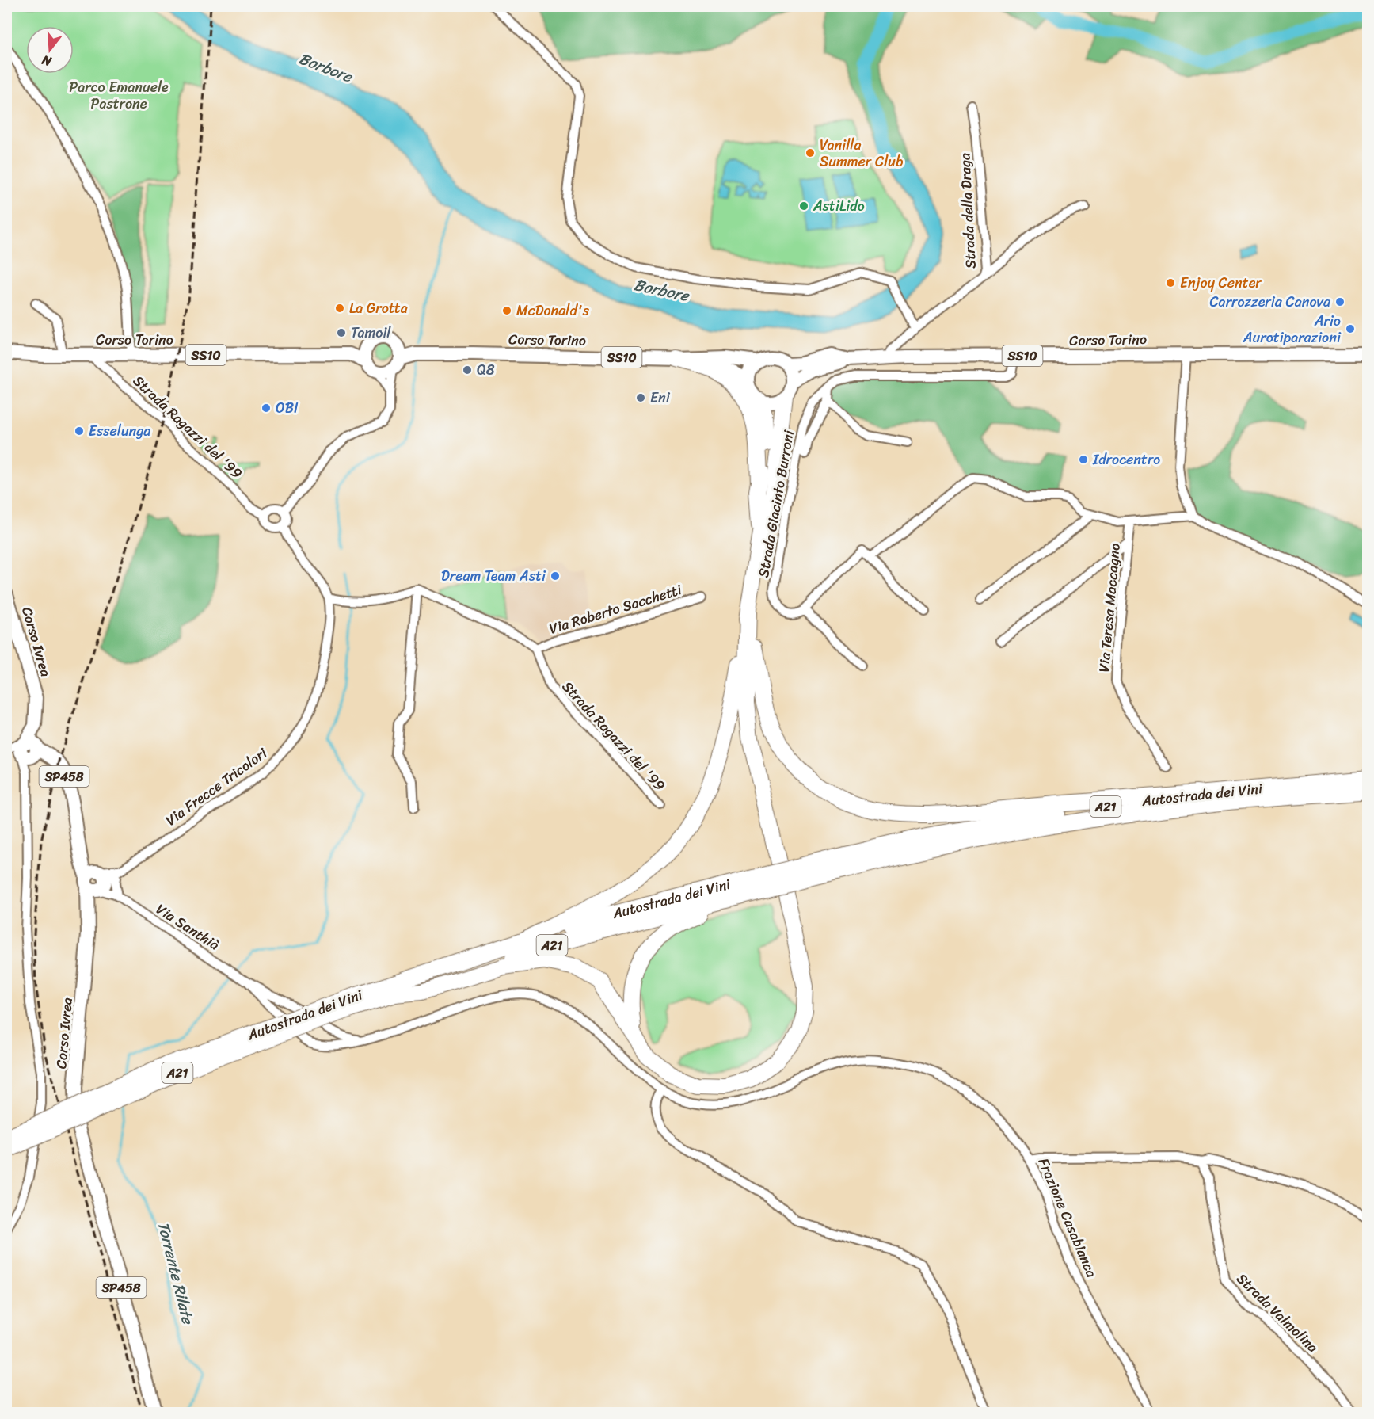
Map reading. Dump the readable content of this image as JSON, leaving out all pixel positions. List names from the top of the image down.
{
  "streets": {
    "highway": ["Autostrada dei Vini", "A21"],
    "main road": [
      "Corso Torino",
      "SS10",
      "Corso Ivrea",
      "SP458"
    ],
    "street": [
      "Strada della Draga",
      "Strada Ragazzi del '99",
      "Strada Giacinto Burroni",
      "Via Teresa Maccagno",
      "Via Roberto Sacchetti",
      "Via Frecce Tricolori",
      "Via Santhià",
      "Frazione Casabianca",
      "Strada Valmolina"
    ]
  },
  "crossings": [
    ["Strada della Draga", "Corso Torino"],
    ["Corso Torino", "Strada Ragazzi del '99"],
    ["Corso Torino", "Strada Giacinto Burroni"],
    ["Strada Ragazzi del '99", "Via Roberto Sacchetti"],
    ["Corso Ivrea", "SP458"],
    ["Corso Ivrea", "Via Frecce Tricolori"],
    ["Corso Ivrea", "Via Santhià"],
    ["SP458", "Via Frecce Tricolori"],
    ["SP458", "Via Santhià"],
    ["Via Frecce Tricolori", "Via Santhià"],
    ["Via Santhià", "Frazione Casabianca"]
  ],
  "water": ["Borbore", "Torrente Rilate"],
  "parks": ["Parco Emanuele Pastrone"],
  "places": [
    "Vanilla Summer Club",
    "AstiLido",
    "Enjoy Center",
    "Carrozzeria Canova",
    "La Grotta",
    "McDonald's",
    "Ario Aurotiparazioni",
    "Tamoil",
    "Q8",
    "Eni",
    "OBI",
    "Esselunga",
    "Idrocentro",
    "Dream Team Asti"
  ],
  "north": "bottom"
}
